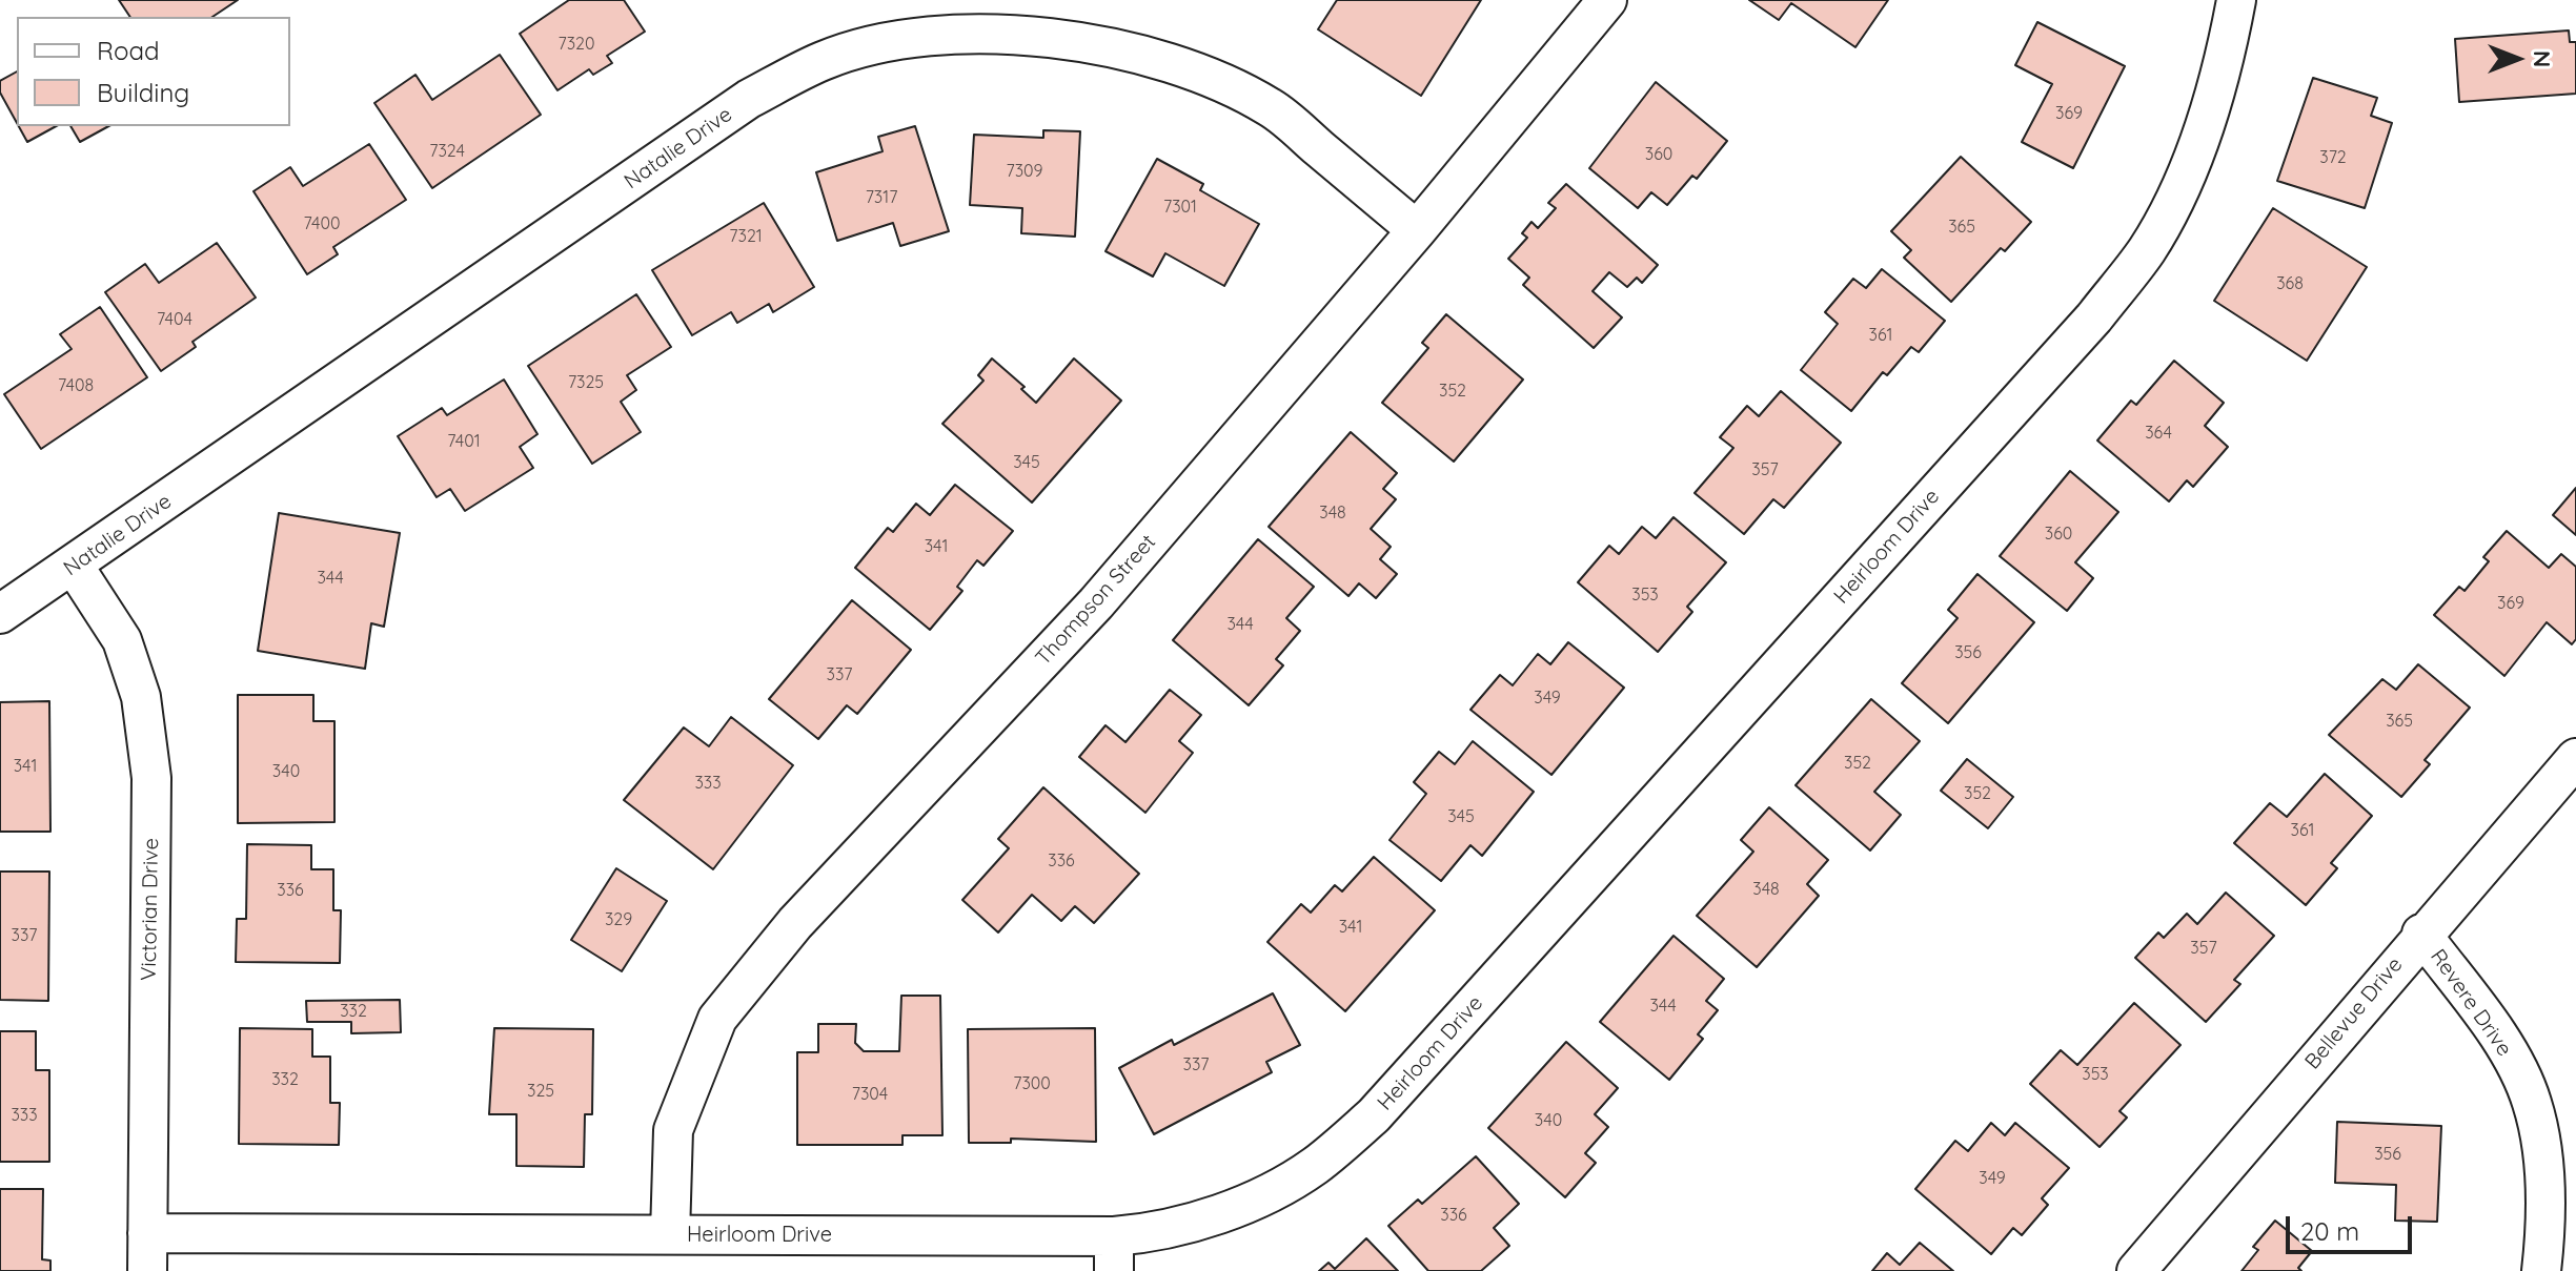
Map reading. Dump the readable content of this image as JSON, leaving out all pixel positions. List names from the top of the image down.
{
  "streets": {
    "street": [
      "Natalie Drive",
      "Heirloom Drive",
      "Thompson Street",
      "Victorian Drive",
      "Revere Drive",
      "Bellevue Drive"
    ]
  },
  "crossings": [
    ["Natalie Drive", "Thompson Street"],
    ["Natalie Drive", "Victorian Drive"],
    ["Heirloom Drive", "Thompson Street"],
    ["Heirloom Drive", "Victorian Drive"],
    ["Revere Drive", "Bellevue Drive"]
  ],
  "house_numbers": [
    "7320",
    "369",
    "7324",
    "360",
    "372",
    "7309",
    "7317",
    "7301",
    "7400",
    "365",
    "7321",
    "368",
    "7404",
    "361",
    "7325",
    "7408",
    "352",
    "364",
    "7401",
    "345",
    "357",
    "348",
    "360",
    "341",
    "344",
    "353",
    "369",
    "344",
    "356",
    "337",
    "349",
    "365",
    "352",
    "341",
    "340",
    "333",
    "352",
    "345",
    "361",
    "336",
    "348",
    "336",
    "329",
    "341",
    "337",
    "357",
    "344",
    "332",
    "337",
    "353",
    "332",
    "7300",
    "325",
    "7304",
    "333",
    "340",
    "356",
    "349",
    "336"
  ],
  "legend": ["Road", "Building"],
  "scale_bar": "20 m",
  "north": "right"
}
